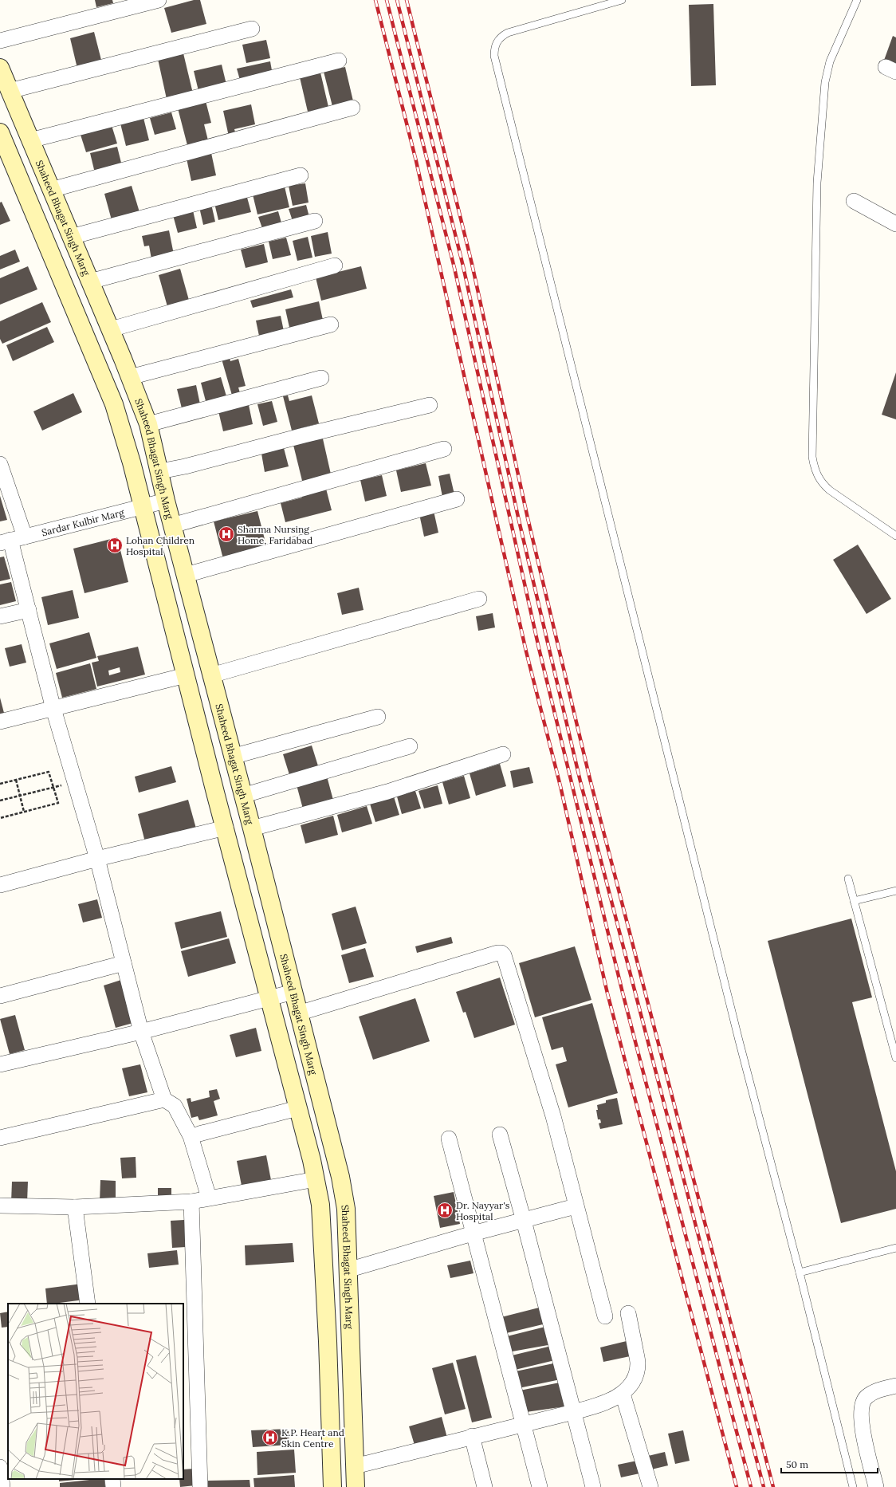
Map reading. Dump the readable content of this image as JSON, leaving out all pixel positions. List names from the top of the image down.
{
  "streets": {
    "street": ["Shaheed Bhagat Singh Marg", "Sardar Kulbir Marg"]
  },
  "crossings": [
    ["Shaheed Bhagat Singh Marg", "Sardar Kulbir Marg"]
  ],
  "places": {
    "hospital": [
      "Sharma Nursing Home, Faridabad",
      "Lohan Children Hospital",
      "Dr. Nayyar's Hospital",
      "K.P. Heart and Skin Centre"
    ]
  },
  "scale_bar": "50 m"
}
